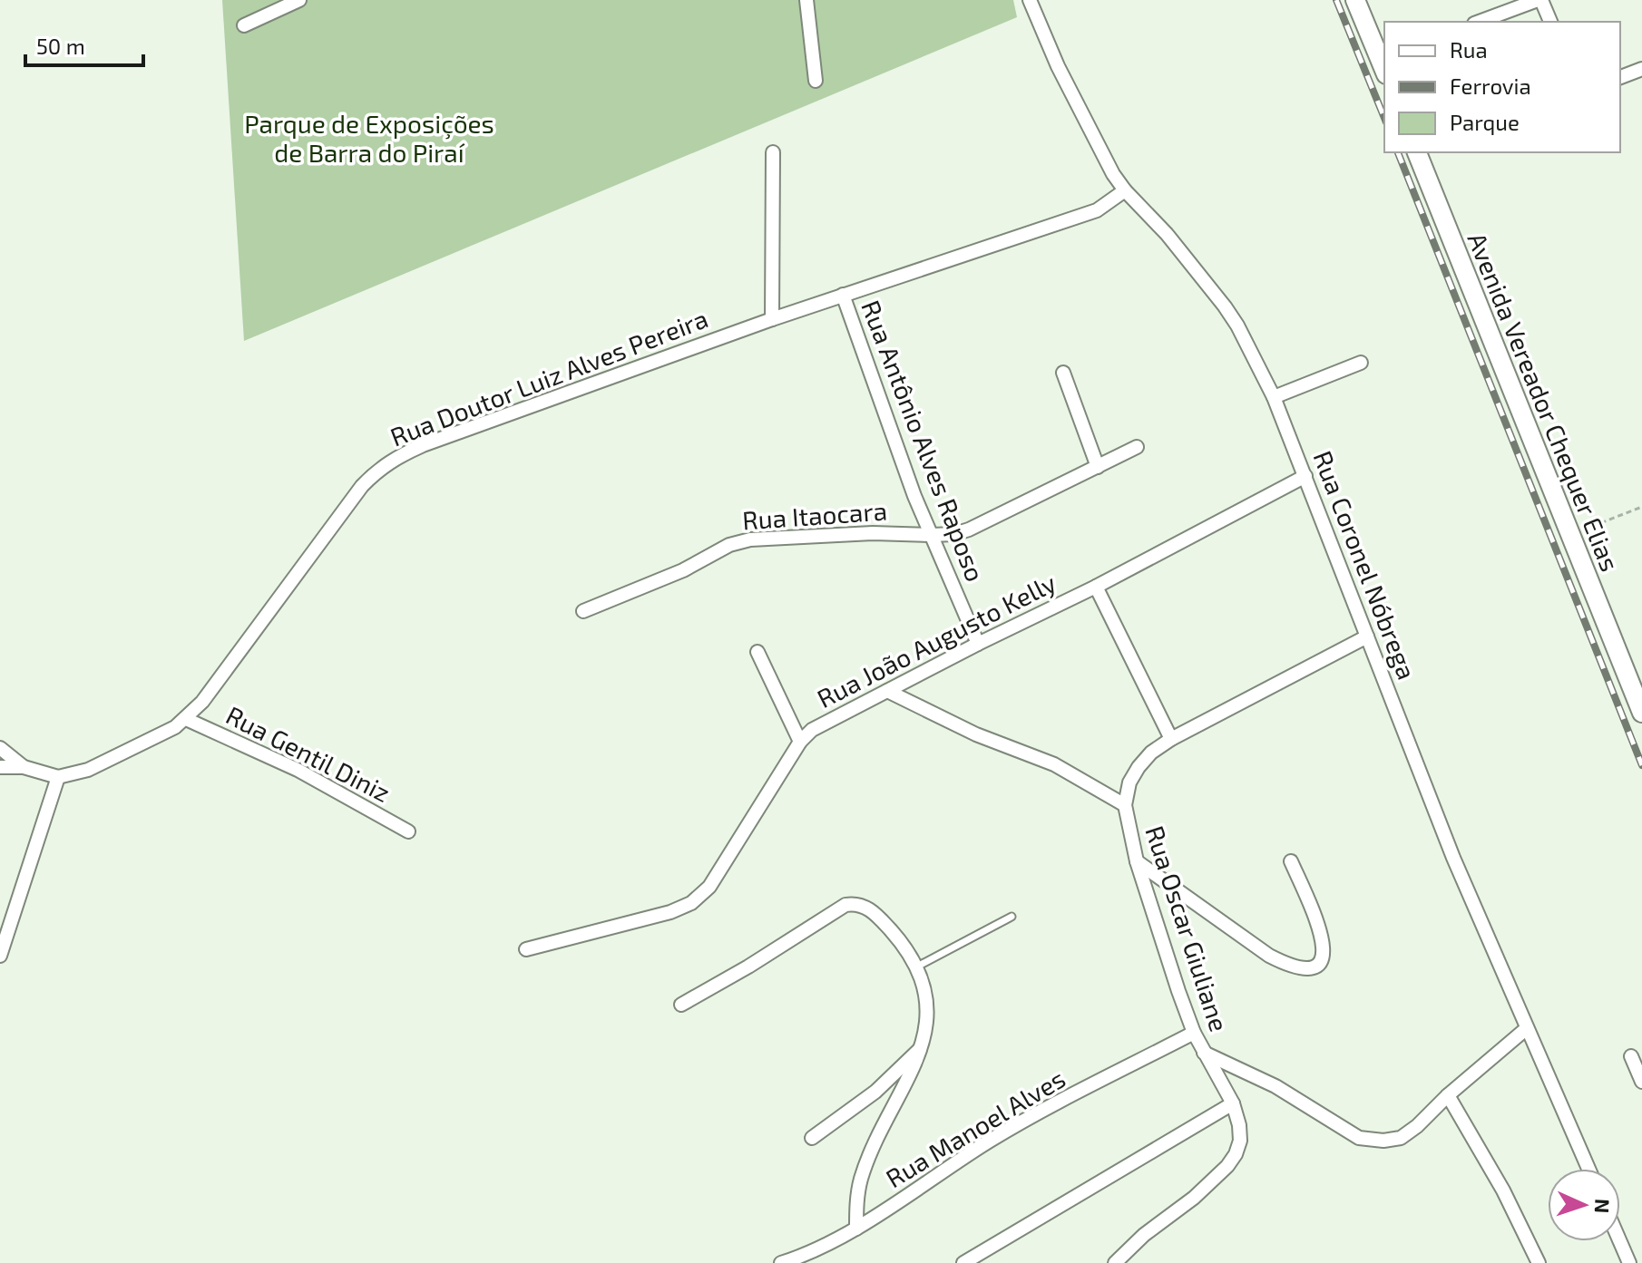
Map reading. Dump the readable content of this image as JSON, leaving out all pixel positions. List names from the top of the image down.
{
  "streets": {
    "main road": ["Avenida Vereador Chequer Elias"],
    "street": [
      "Rua Doutor Luiz Alves Pereira",
      "Rua Antônio Alves Raposo",
      "Rua Itaocara",
      "Rua Coronel Nóbrega",
      "Rua João Augusto Kelly",
      "Rua Gentil Diniz",
      "Rua Oscar Giuliane",
      "Rua Manoel Alves"
    ]
  },
  "crossings": [
    ["Rua Doutor Luiz Alves Pereira", "Rua Antônio Alves Raposo"],
    ["Rua Doutor Luiz Alves Pereira", "Rua Coronel Nóbrega"],
    ["Rua Doutor Luiz Alves Pereira", "Rua Gentil Diniz"],
    ["Rua Antônio Alves Raposo", "Rua Itaocara"],
    ["Rua Antônio Alves Raposo", "Rua João Augusto Kelly"],
    ["Rua Coronel Nóbrega", "Rua João Augusto Kelly"],
    ["Rua Coronel Nóbrega", "Rua Oscar Giuliane"],
    ["Rua Oscar Giuliane", "Rua Manoel Alves"]
  ],
  "parks": ["Parque de Exposições de Barra do Piraí"],
  "legend": ["Rua", "Ferrovia", "Parque"],
  "scale_bar": "50 m",
  "north": "right"
}
